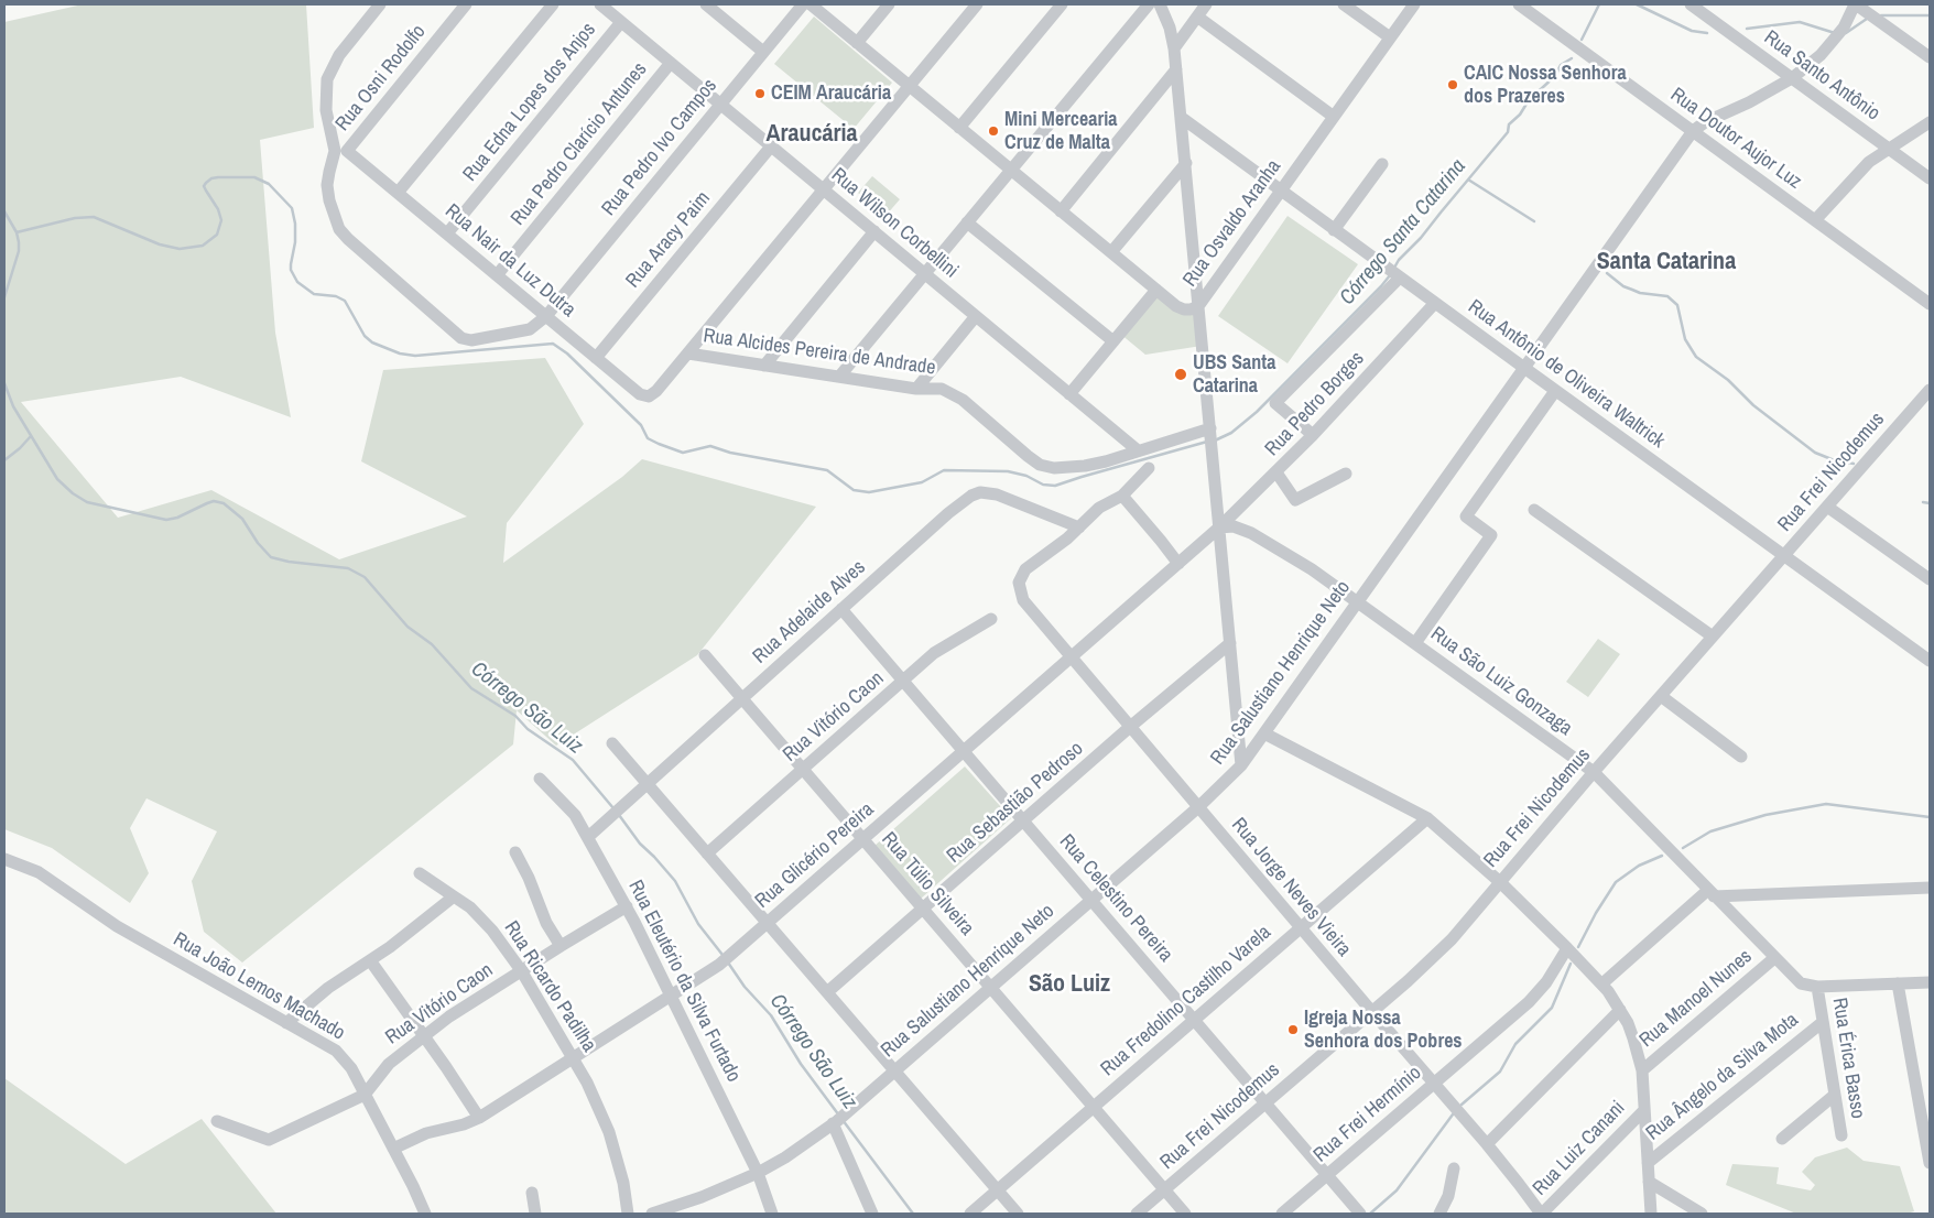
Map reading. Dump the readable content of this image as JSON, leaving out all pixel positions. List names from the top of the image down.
{
  "streets": {
    "street": [
      "Rua Santo Antônio",
      "Rua Osni Rodolfo",
      "Rua Edna Lopes dos Anjos",
      "Rua Doutor Aujor Luz",
      "Rua Pedro Clarício Antunes",
      "Rua Pedro Ivo Campos",
      "Rua Wilson Corbellini",
      "Rua Osvaldo Aranha",
      "Rua Aracy Paim",
      "Rua Nair da Luz Dutra",
      "Rua Alcides Pereira de Andrade",
      "Rua Antônio de Oliveira Waltrick",
      "Rua Pedro Borges",
      "Rua Frei Nicodemus",
      "Rua Adelaide Alves",
      "Rua Salustiano Henrique Neto",
      "Rua São Luiz Gonzaga",
      "Rua Vitório Caon",
      "Rua Sebastião Pedroso",
      "Rua Glicério Pereira",
      "Rua Túlio Silveira",
      "Rua Jorge Neves Vieira",
      "Rua Celestino Pereira",
      "Rua Eleutério da Silva Furtado",
      "Rua João Lemos Machado",
      "Rua Ricardo Padilha",
      "Rua Manoel Nunes",
      "Rua Fredolino Castilho Varela",
      "Rua Érica Basso",
      "Rua Ângelo da Silva Mota",
      "Rua Frei Hermínio",
      "Rua Luiz Canani"
    ]
  },
  "crossings": [
    ["Rua Osni Rodolfo", "Rua Pedro Ivo Campos"],
    ["Rua Osni Rodolfo", "Rua Nair da Luz Dutra"],
    ["Rua Edna Lopes dos Anjos", "Rua Wilson Corbellini"],
    ["Rua Edna Lopes dos Anjos", "Rua Nair da Luz Dutra"],
    ["Rua Doutor Aujor Luz", "Rua Salustiano Henrique Neto"],
    ["Rua Pedro Clarício Antunes", "Rua Wilson Corbellini"],
    ["Rua Pedro Clarício Antunes", "Rua Nair da Luz Dutra"],
    ["Rua Pedro Ivo Campos", "Rua Wilson Corbellini"],
    ["Rua Pedro Ivo Campos", "Rua Nair da Luz Dutra"],
    ["Rua Wilson Corbellini", "Rua Aracy Paim"],
    ["Rua Wilson Corbellini", "Rua Alcides Pereira de Andrade"],
    ["Rua Osvaldo Aranha", "Rua Alcides Pereira de Andrade"],
    ["Rua Osvaldo Aranha", "Rua Antônio de Oliveira Waltrick"],
    ["Rua Osvaldo Aranha", "Rua Pedro Borges"],
    ["Rua Osvaldo Aranha", "Rua Salustiano Henrique Neto"],
    ["Rua Osvaldo Aranha", "Rua São Luiz Gonzaga"],
    ["Rua Osvaldo Aranha", "Rua Sebastião Pedroso"],
    ["Rua Osvaldo Aranha", "Rua Glicério Pereira"],
    ["Rua Aracy Paim", "Rua Nair da Luz Dutra"],
    ["Rua Nair da Luz Dutra", "Rua Alcides Pereira de Andrade"],
    ["Rua Antônio de Oliveira Waltrick", "Rua Pedro Borges"],
    ["Rua Antônio de Oliveira Waltrick", "Rua Frei Nicodemus"],
    ["Rua Antônio de Oliveira Waltrick", "Rua Salustiano Henrique Neto"],
    ["Rua Pedro Borges", "Rua São Luiz Gonzaga"],
    ["Rua Pedro Borges", "Rua Glicério Pereira"],
    ["Rua Frei Nicodemus", "Rua São Luiz Gonzaga"],
    ["Rua Frei Nicodemus", "Rua Túlio Silveira"],
    ["Rua Frei Nicodemus", "Rua Jorge Neves Vieira"],
    ["Rua Frei Nicodemus", "Rua Celestino Pereira"],
    ["Rua Adelaide Alves", "Rua Túlio Silveira"],
    ["Rua Adelaide Alves", "Rua Jorge Neves Vieira"],
    ["Rua Adelaide Alves", "Rua Celestino Pereira"],
    ["Rua Adelaide Alves", "Rua Eleutério da Silva Furtado"],
    ["Rua Salustiano Henrique Neto", "Rua São Luiz Gonzaga"],
    ["Rua Salustiano Henrique Neto", "Rua Túlio Silveira"],
    ["Rua Salustiano Henrique Neto", "Rua Jorge Neves Vieira"],
    ["Rua Salustiano Henrique Neto", "Rua Celestino Pereira"],
    ["Rua Salustiano Henrique Neto", "Rua Eleutério da Silva Furtado"],
    ["Rua São Luiz Gonzaga", "Rua Glicério Pereira"],
    ["Rua São Luiz Gonzaga", "Rua Manoel Nunes"],
    ["Rua São Luiz Gonzaga", "Rua Érica Basso"],
    ["Rua Vitório Caon", "Rua Túlio Silveira"],
    ["Rua Vitório Caon", "Rua Celestino Pereira"],
    ["Rua Vitório Caon", "Rua Eleutério da Silva Furtado"],
    ["Rua Vitório Caon", "Rua João Lemos Machado"],
    ["Rua Vitório Caon", "Rua Ricardo Padilha"],
    ["Rua Sebastião Pedroso", "Rua Túlio Silveira"],
    ["Rua Sebastião Pedroso", "Rua Jorge Neves Vieira"],
    ["Rua Sebastião Pedroso", "Rua Celestino Pereira"],
    ["Rua Glicério Pereira", "Rua Túlio Silveira"],
    ["Rua Glicério Pereira", "Rua Jorge Neves Vieira"],
    ["Rua Glicério Pereira", "Rua Celestino Pereira"],
    ["Rua Glicério Pereira", "Rua Eleutério da Silva Furtado"],
    ["Rua Glicério Pereira", "Rua João Lemos Machado"],
    ["Rua Glicério Pereira", "Rua Ricardo Padilha"],
    ["Rua Túlio Silveira", "Rua Fredolino Castilho Varela"],
    ["Rua Jorge Neves Vieira", "Rua Fredolino Castilho Varela"],
    ["Rua Jorge Neves Vieira", "Rua Frei Hermínio"],
    ["Rua Jorge Neves Vieira", "Rua Luiz Canani"],
    ["Rua Celestino Pereira", "Rua Fredolino Castilho Varela"],
    ["Rua Celestino Pereira", "Rua Frei Hermínio"],
    ["Rua Érica Basso", "Rua Ângelo da Silva Mota"]
  ],
  "districts": ["Araucária", "Santa Catarina", "São Luiz"],
  "water": ["Córrego Santa Catarina", "Córrego São Luiz"],
  "places": [
    "CAIC Nossa Senhora dos Prazeres",
    "CEIM Araucária",
    "Mini Mercearia Cruz de Malta",
    "UBS Santa Catarina",
    "Igreja Nossa Senhora dos Pobres"
  ]
}
